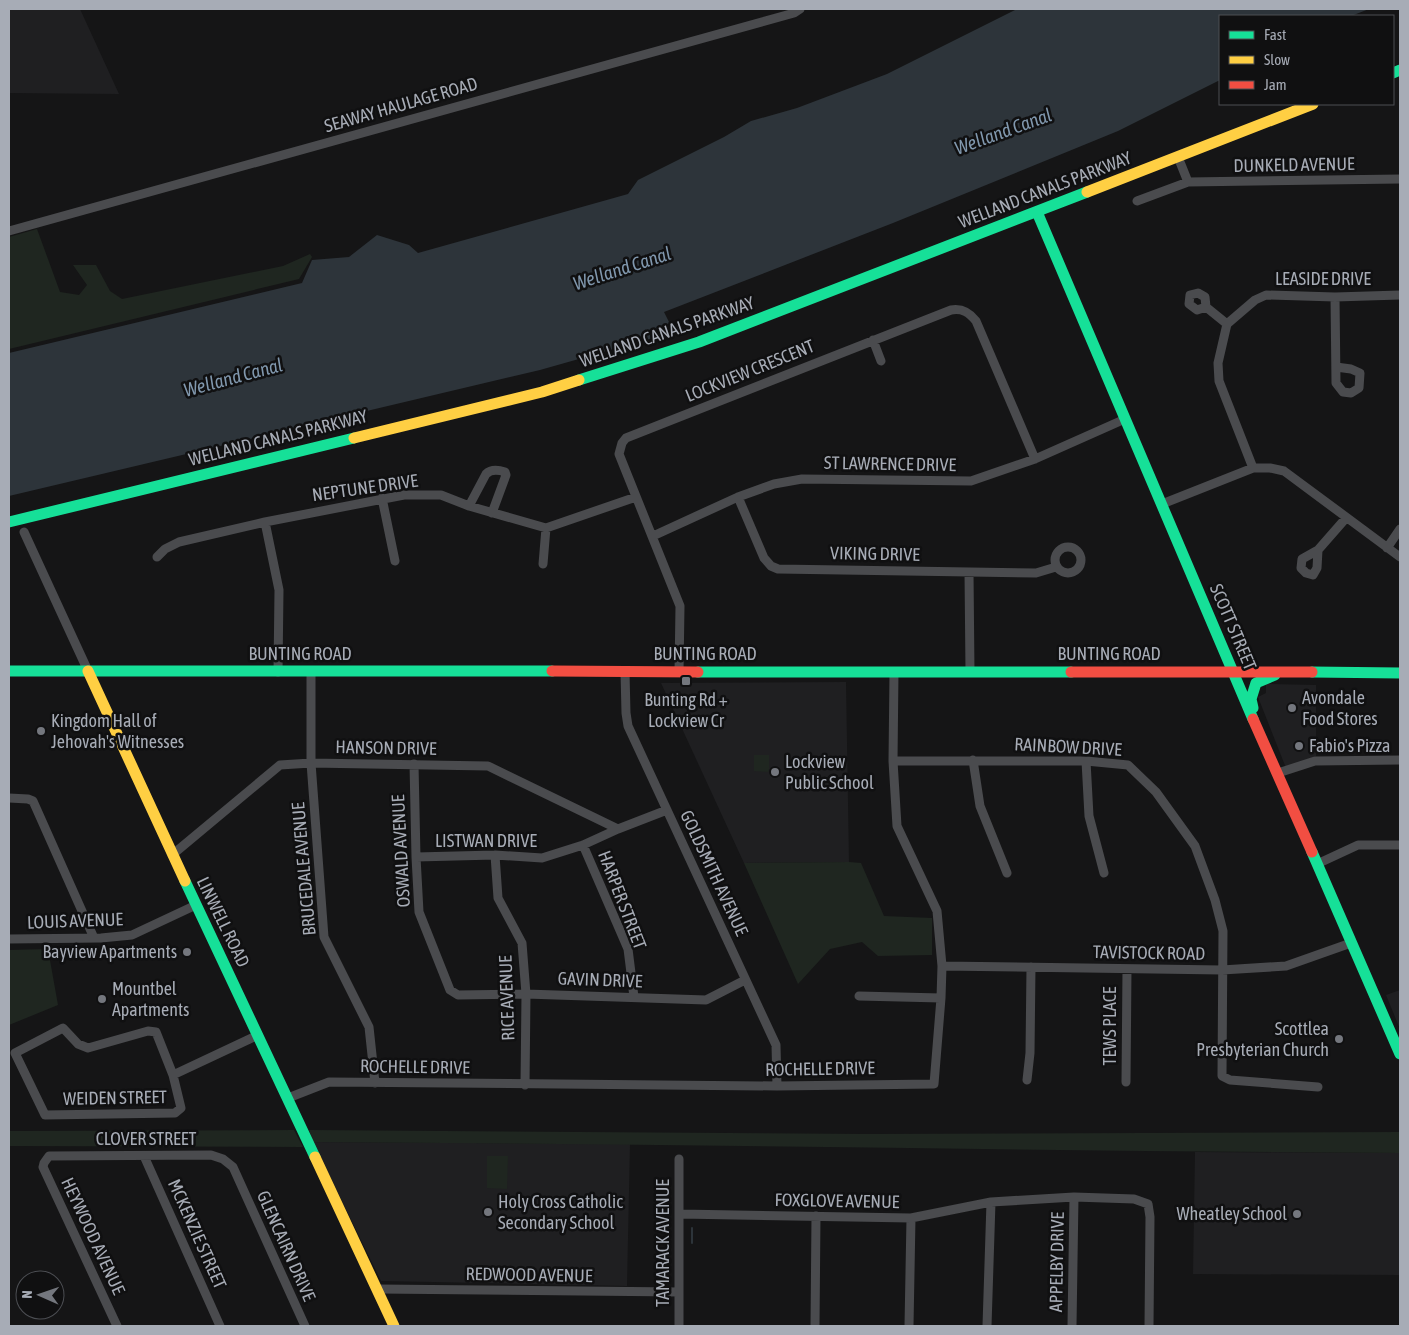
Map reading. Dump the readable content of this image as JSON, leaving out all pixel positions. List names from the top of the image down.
{
  "streets": {
    "main road": [
      "WELLAND CANALS PARKWAY",
      "SCOTT STREET",
      "BUNTING ROAD",
      "LINWELL ROAD"
    ],
    "street": [
      "SEAWAY HAULAGE ROAD",
      "DUNKELD AVENUE",
      "LEASIDE DRIVE",
      "LOCKVIEW CRESCENT",
      "ST LAWRENCE DRIVE",
      "NEPTUNE DRIVE",
      "VIKING DRIVE",
      "RAINBOW DRIVE",
      "HANSON DRIVE",
      "LISTWAN DRIVE",
      "OSWALD AVENUE",
      "BRUCEDALE AVENUE",
      "GOLDSMITH AVENUE",
      "HARPER STREET",
      "LOUIS AVENUE",
      "TAVISTOCK ROAD",
      "GAVIN DRIVE",
      "RICE AVENUE",
      "TEWS PLACE",
      "ROCHELLE DRIVE",
      "WEIDEN STREET",
      "CLOVER STREET",
      "FOXGLOVE AVENUE",
      "MCKENZIE STREET",
      "HEYWOOD AVENUE",
      "TAMARACK AVENUE",
      "GLENCAIRN DRIVE",
      "APPELBY DRIVE",
      "REDWOOD AVENUE"
    ]
  },
  "crossings": [
    ["WELLAND CANALS PARKWAY", "SCOTT STREET"],
    ["LOCKVIEW CRESCENT", "ST LAWRENCE DRIVE"],
    ["LOCKVIEW CRESCENT", "BUNTING ROAD"],
    ["ST LAWRENCE DRIVE", "VIKING DRIVE"],
    ["ST LAWRENCE DRIVE", "SCOTT STREET"],
    ["SCOTT STREET", "BUNTING ROAD"],
    ["SCOTT STREET", "TAVISTOCK ROAD"],
    ["BUNTING ROAD", "BRUCEDALE AVENUE"],
    ["BUNTING ROAD", "GOLDSMITH AVENUE"],
    ["BUNTING ROAD", "LINWELL ROAD"],
    ["BUNTING ROAD", "ROCHELLE DRIVE"],
    ["RAINBOW DRIVE", "TAVISTOCK ROAD"],
    ["RAINBOW DRIVE", "ROCHELLE DRIVE"],
    ["HANSON DRIVE", "LISTWAN DRIVE"],
    ["HANSON DRIVE", "OSWALD AVENUE"],
    ["HANSON DRIVE", "BRUCEDALE AVENUE"],
    ["HANSON DRIVE", "LINWELL ROAD"],
    ["LISTWAN DRIVE", "OSWALD AVENUE"],
    ["LISTWAN DRIVE", "GOLDSMITH AVENUE"],
    ["LISTWAN DRIVE", "HARPER STREET"],
    ["LISTWAN DRIVE", "RICE AVENUE"],
    ["OSWALD AVENUE", "GAVIN DRIVE"],
    ["BRUCEDALE AVENUE", "ROCHELLE DRIVE"],
    ["GOLDSMITH AVENUE", "GAVIN DRIVE"],
    ["GOLDSMITH AVENUE", "ROCHELLE DRIVE"],
    ["HARPER STREET", "GAVIN DRIVE"],
    ["LOUIS AVENUE", "LINWELL ROAD"],
    ["LINWELL ROAD", "ROCHELLE DRIVE"],
    ["LINWELL ROAD", "WEIDEN STREET"],
    ["LINWELL ROAD", "REDWOOD AVENUE"],
    ["TAVISTOCK ROAD", "TEWS PLACE"],
    ["TAVISTOCK ROAD", "ROCHELLE DRIVE"],
    ["GAVIN DRIVE", "RICE AVENUE"],
    ["RICE AVENUE", "ROCHELLE DRIVE"],
    ["CLOVER STREET", "MCKENZIE STREET"],
    ["CLOVER STREET", "HEYWOOD AVENUE"],
    ["CLOVER STREET", "GLENCAIRN DRIVE"],
    ["FOXGLOVE AVENUE", "TAMARACK AVENUE"],
    ["FOXGLOVE AVENUE", "APPELBY DRIVE"],
    ["TAMARACK AVENUE", "REDWOOD AVENUE"]
  ],
  "water": ["Welland Canal"],
  "places": {
    "transit": ["Bunting Rd + Lockview Cr"],
    "other": [
      "Avondale Food Stores",
      "Kingdom Hall of Jehovah's Witnesses",
      "Fabio's Pizza",
      "Lockview Public School",
      "Bayview Apartments",
      "Mountbel Apartments",
      "Scottlea Presbyterian Church",
      "Holy Cross Catholic Secondary School",
      "Wheatley School"
    ]
  },
  "legend": ["Fast", "Slow", "Jam"],
  "north": "left"
}
